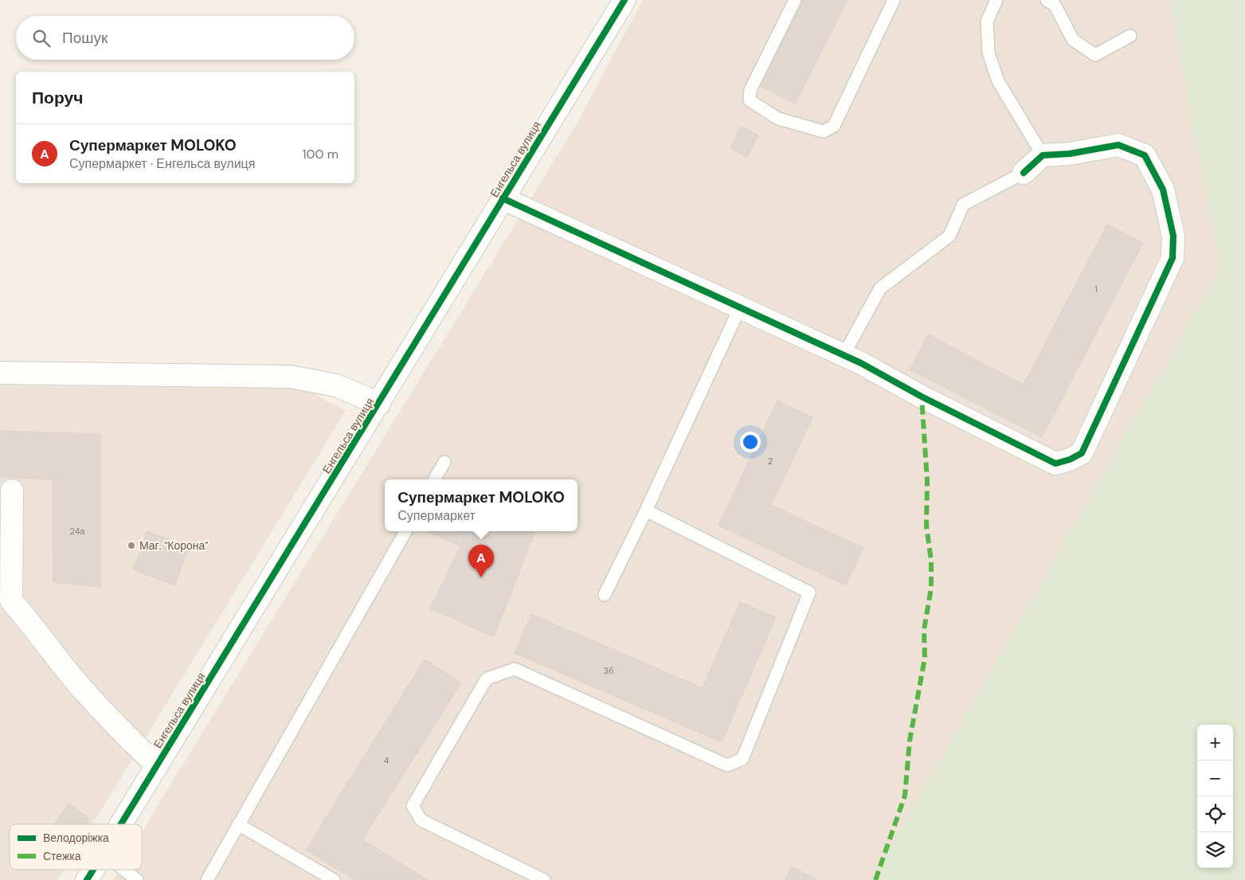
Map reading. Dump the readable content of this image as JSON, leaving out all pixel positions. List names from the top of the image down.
{
  "streets": {
    "street": ["Енгельса вулиця"]
  },
  "places": ["Маг. \"Корона\""],
  "house_numbers": [
    "1",
    "2",
    "24а",
    "3б",
    "4"
  ],
  "legend": ["Велодоріжка", "Стежка"],
  "page": {
    "search": "Пошук",
    "heading": "Поруч",
    "list": [
      {
        "mark": "A",
        "name": "Супермаркет MOLOKO",
        "note": "Супермаркет · Енгельса вулиця",
        "value": "100 m"
      }
    ],
    "popup": ["Супермаркет MOLOKO", "Супермаркет"],
    "pins": "A",
    "map_buttons": ["+", "−"]
  }
}
